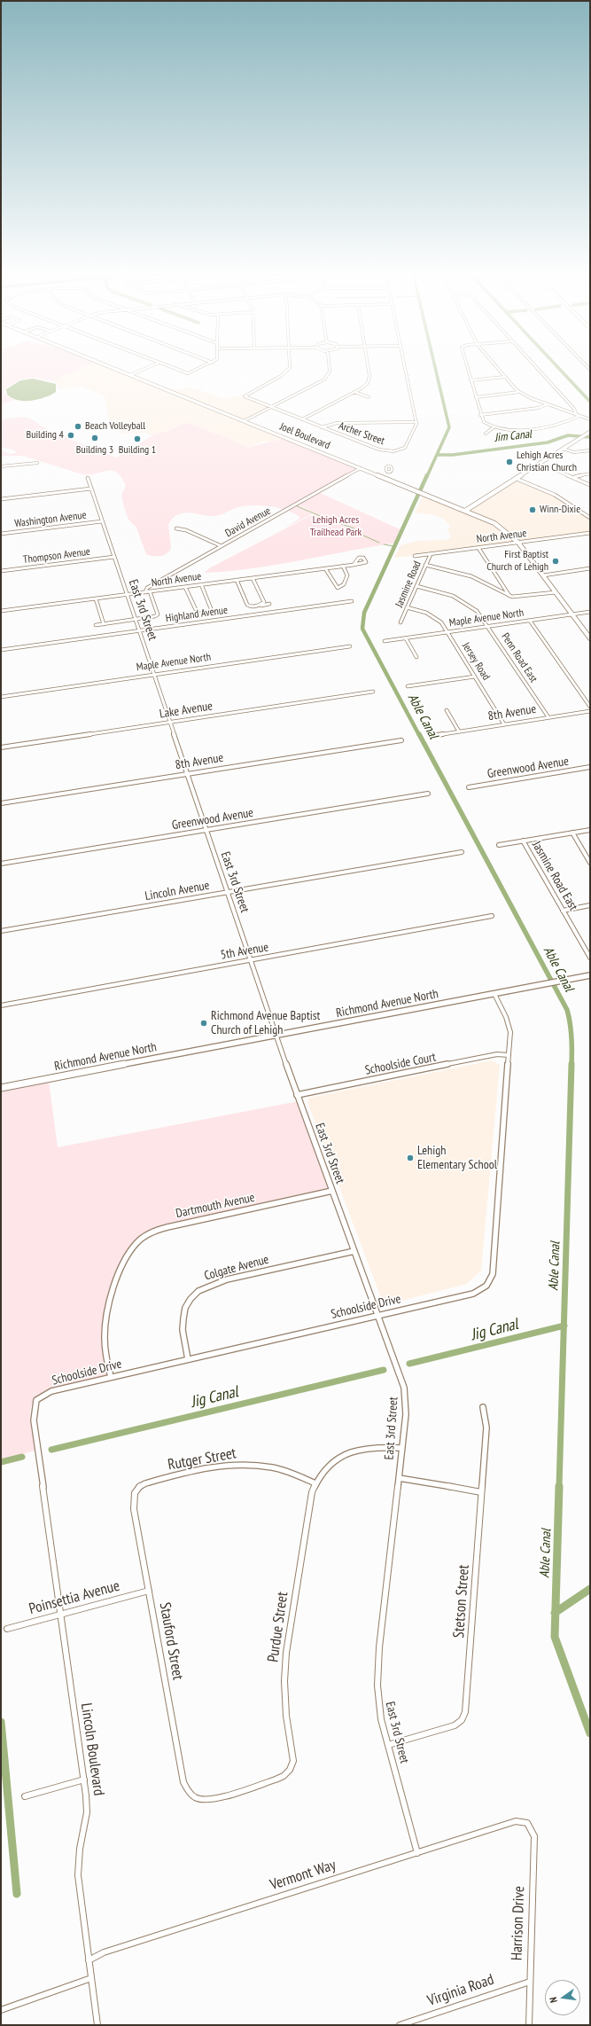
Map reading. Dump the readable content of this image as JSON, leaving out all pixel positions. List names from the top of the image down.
{
  "streets": {
    "main road": ["Joel Boulevard", "Richmond Avenue North"],
    "street": [
      "Archer Street",
      "Washington Avenue",
      "David Avenue",
      "North Avenue",
      "Thompson Avenue",
      "Jasmine Road",
      "East 3rd Street",
      "Highland Avenue",
      "Maple Avenue North",
      "Penn Road East",
      "Jersey Road",
      "Lake Avenue",
      "8th Avenue",
      "Greenwood Avenue",
      "Jasmine Road East",
      "Lincoln Avenue",
      "5th Avenue",
      "Schoolside Court",
      "Dartmouth Avenue",
      "Colgate Avenue",
      "Schoolside Drive",
      "Rutger Street",
      "Poinsettia Avenue",
      "Stetson Street",
      "Purdue Street",
      "Stauford Street",
      "Lincoln Boulevard",
      "Vermont Way",
      "Harrison Drive",
      "Virginia Road"
    ]
  },
  "crossings": [
    ["Joel Boulevard", "David Avenue"],
    ["Joel Boulevard", "North Avenue"],
    ["Joel Boulevard", "Maple Avenue North"],
    ["Washington Avenue", "East 3rd Street"],
    ["David Avenue", "North Avenue"],
    ["North Avenue", "Jasmine Road"],
    ["North Avenue", "East 3rd Street"],
    ["Thompson Avenue", "East 3rd Street"],
    ["Jasmine Road", "Penn Road East"],
    ["Jasmine Road", "Jersey Road"],
    ["East 3rd Street", "Highland Avenue"],
    ["East 3rd Street", "Maple Avenue North"],
    ["East 3rd Street", "Lake Avenue"],
    ["East 3rd Street", "8th Avenue"],
    ["East 3rd Street", "Greenwood Avenue"],
    ["East 3rd Street", "Lincoln Avenue"],
    ["East 3rd Street", "5th Avenue"],
    ["East 3rd Street", "Richmond Avenue North"],
    ["East 3rd Street", "Schoolside Court"],
    ["East 3rd Street", "Dartmouth Avenue"],
    ["East 3rd Street", "Colgate Avenue"],
    ["East 3rd Street", "Schoolside Drive"],
    ["East 3rd Street", "Stetson Street"],
    ["East 3rd Street", "Purdue Street"],
    ["East 3rd Street", "Vermont Way"],
    ["Maple Avenue North", "Penn Road East"],
    ["Maple Avenue North", "Jersey Road"],
    ["Penn Road East", "8th Avenue"],
    ["Jersey Road", "8th Avenue"],
    ["Richmond Avenue North", "Schoolside Drive"],
    ["Schoolside Court", "Schoolside Drive"],
    ["Dartmouth Avenue", "Schoolside Drive"],
    ["Colgate Avenue", "Schoolside Drive"],
    ["Schoolside Drive", "Lincoln Boulevard"],
    ["Rutger Street", "Purdue Street"],
    ["Rutger Street", "Stauford Street"],
    ["Poinsettia Avenue", "Stauford Street"],
    ["Poinsettia Avenue", "Lincoln Boulevard"],
    ["Purdue Street", "Stauford Street"],
    ["Lincoln Boulevard", "Vermont Way"],
    ["Vermont Way", "Harrison Drive"],
    ["Harrison Drive", "Virginia Road"]
  ],
  "water": ["Jim Canal", "Able Canal", "Jig Canal"],
  "parks": ["Lehigh Acres Trailhead Park"],
  "places": [
    "Beach Volleyball",
    "Building 4",
    "Building 3",
    "Building 1",
    "Lehigh Acres Christian Church",
    "Winn-Dixie",
    "First Baptist Church of Lehigh",
    "Richmond Avenue Baptist Church of Lehigh",
    "Lehigh Elementary School"
  ],
  "north": "left"
}
